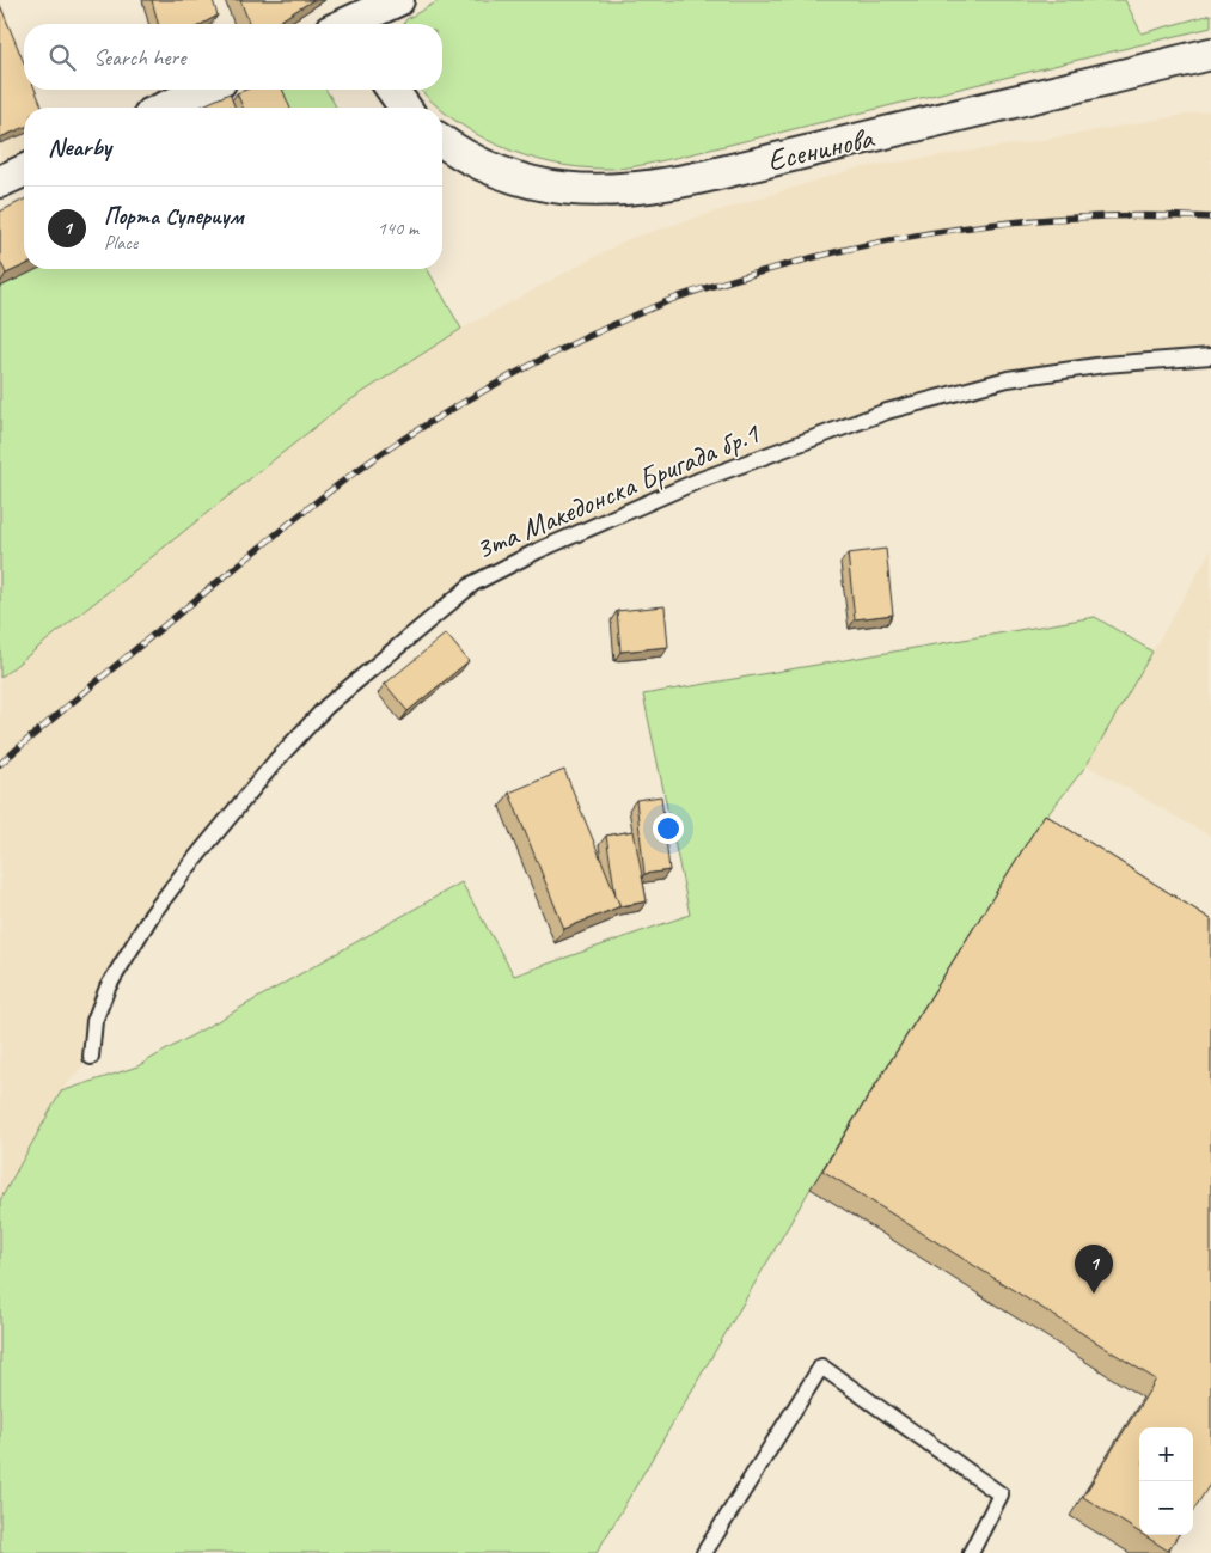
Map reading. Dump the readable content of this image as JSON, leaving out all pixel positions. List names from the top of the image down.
{
  "streets": {
    "street": ["Есенинова"],
    "lane": ["3та Македонска Бригада бр.1"]
  },
  "page": {
    "search": "Search here",
    "heading": "Nearby",
    "list": [
      {
        "mark": "1",
        "name": "Порта Супериум",
        "note": "Place",
        "value": "140 m"
      }
    ],
    "pins": "1",
    "map_buttons": ["+", "−"]
  }
}
